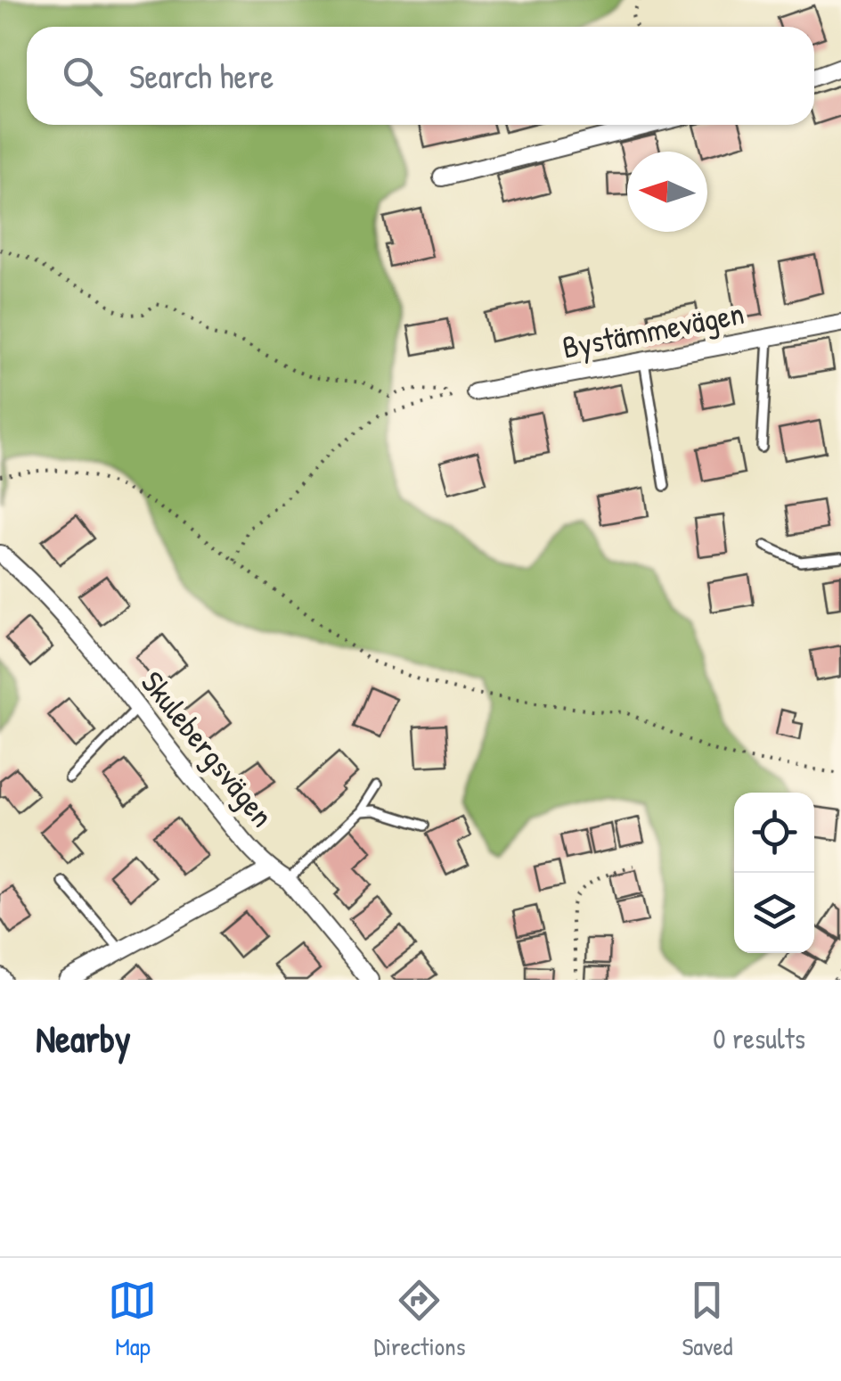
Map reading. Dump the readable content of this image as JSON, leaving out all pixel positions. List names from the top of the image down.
{
  "streets": {
    "street": ["Bystämmevägen", "Skulebergsvägen"]
  },
  "north": "left",
  "page": {
    "search": "Search here",
    "heading": ["Nearby", "0 results"],
    "nav": ["Map", "Directions", "Saved"]
  }
}
